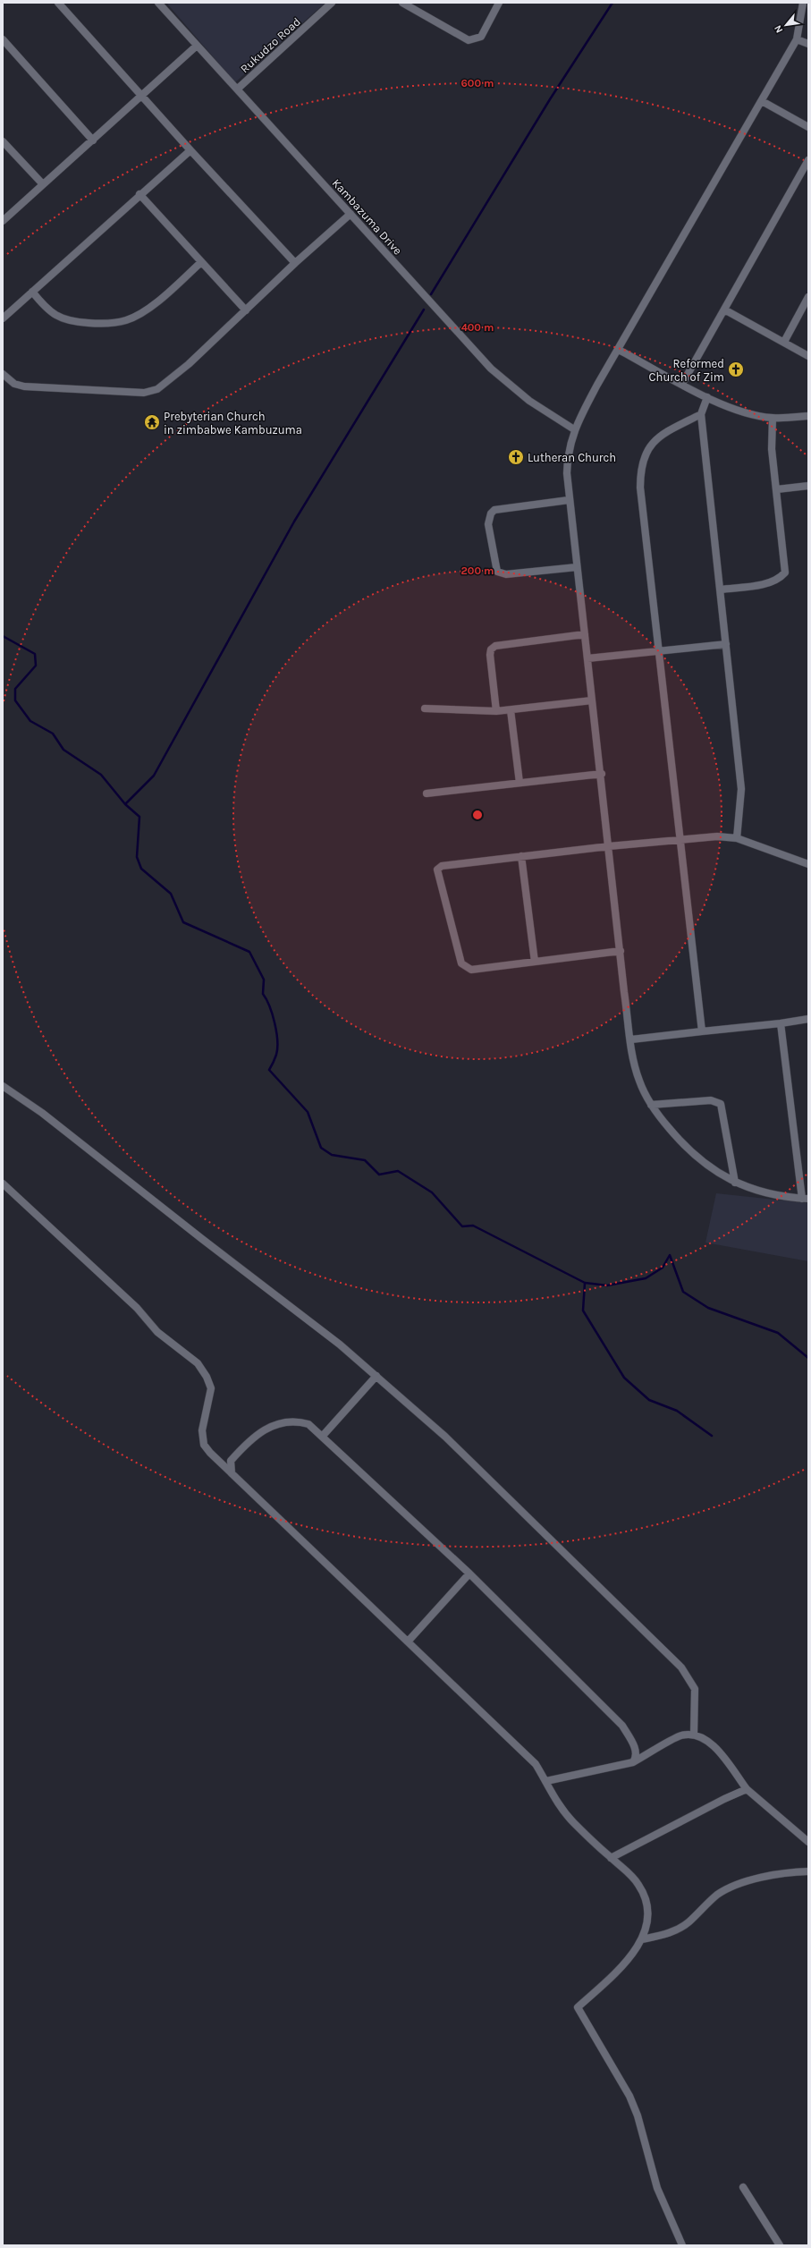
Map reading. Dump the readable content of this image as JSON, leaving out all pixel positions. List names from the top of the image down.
{
  "streets": {
    "street": ["Rukudzo Road", "Kambazuma Drive"]
  },
  "crossings": [
    ["Rukudzo Road", "Kambazuma Drive"]
  ],
  "places": {
    "church": ["Reformed Church of Zim", "Lutheran Church"],
    "temple": ["Prebyterian Church in zimbabwe Kambuzuma"]
  },
  "north": "bottom left",
  "rings": ["600 m", "400 m", "200 m"]
}
